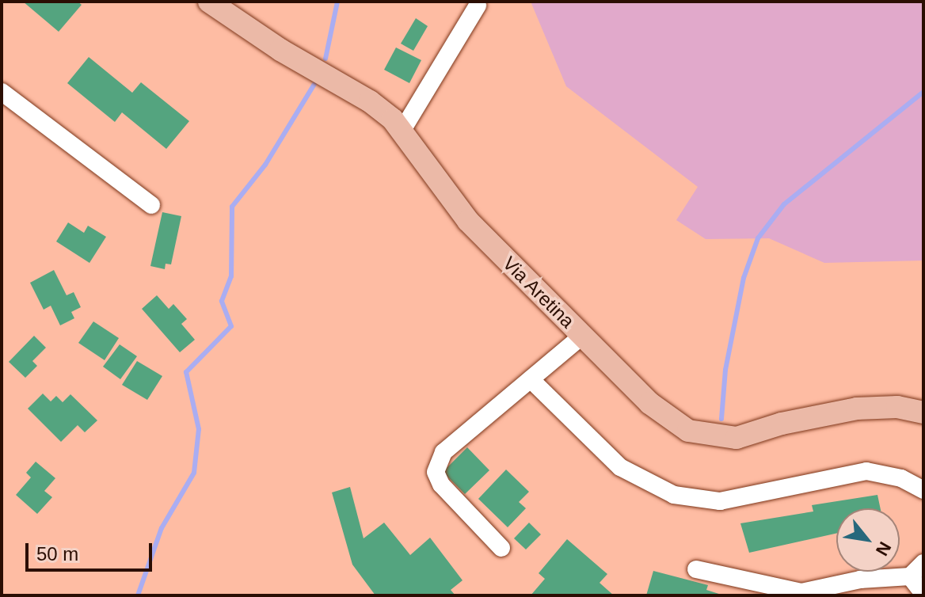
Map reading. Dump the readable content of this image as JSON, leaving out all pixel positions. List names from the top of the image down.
{
  "streets": {
    "main road": ["Via Aretina"]
  },
  "scale_bar": "50 m",
  "north": "bottom right"
}
